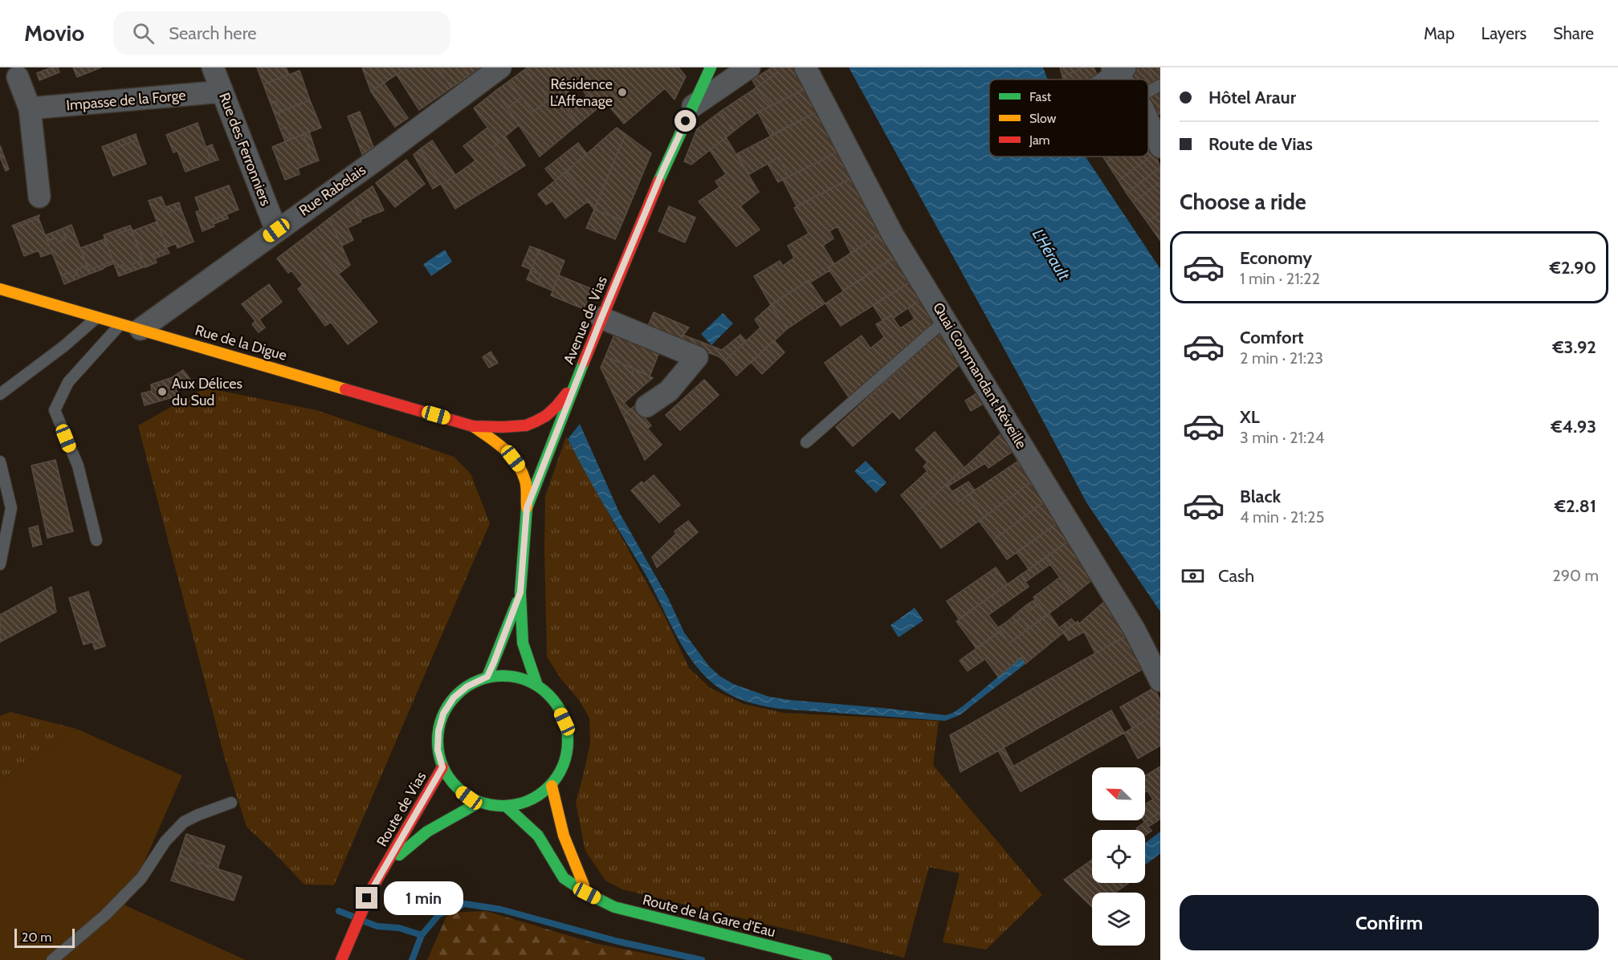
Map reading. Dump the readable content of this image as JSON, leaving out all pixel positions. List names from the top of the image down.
{
  "streets": {
    "main road": [
      "Avenue de Vias",
      "Rue de la Digue",
      "Route de Vias",
      "Route de la Gare d'Eau"
    ],
    "street": [
      "Impasse de la Forge",
      "Rue des Ferronniers",
      "Rue Rabelais",
      "Quai Commandant Réveille"
    ]
  },
  "crossings": [
    ["Impasse de la Forge", "Rue des Ferronniers"],
    ["Rue des Ferronniers", "Rue Rabelais"],
    ["Rue Rabelais", "Rue de la Digue"],
    ["Avenue de Vias", "Rue de la Digue"],
    ["Avenue de Vias", "Route de Vias"],
    ["Avenue de Vias", "Route de la Gare d'Eau"],
    ["Route de Vias", "Route de la Gare d'Eau"]
  ],
  "water": ["L'Hérault"],
  "places": ["Résidence L'Affenage", "Aux Délices du Sud"],
  "legend": ["Fast", "Slow", "Jam"],
  "scale_bar": "20 m",
  "north": "top left",
  "page": {
    "header": "Movio",
    "search": "Search here",
    "nav": ["Map", "Layers", "Share"],
    "banner": ["Hôtel Araur", "Route de Vias"],
    "heading": "Choose a ride",
    "list": [
      {
        "name": "Economy",
        "note": "1 min · 21:22",
        "value": "€2.90"
      },
      {
        "name": "Comfort",
        "note": "2 min · 21:23",
        "value": "€3.92"
      },
      {
        "name": "XL",
        "note": "3 min · 21:24",
        "value": "€4.93"
      },
      {
        "name": "Black",
        "note": "4 min · 21:25",
        "value": "€2.81"
      }
    ],
    "pay": ["Cash", "290 m"],
    "bubble": "1 min",
    "buttons": "Confirm",
    "scale": "20 m"
  }
}
